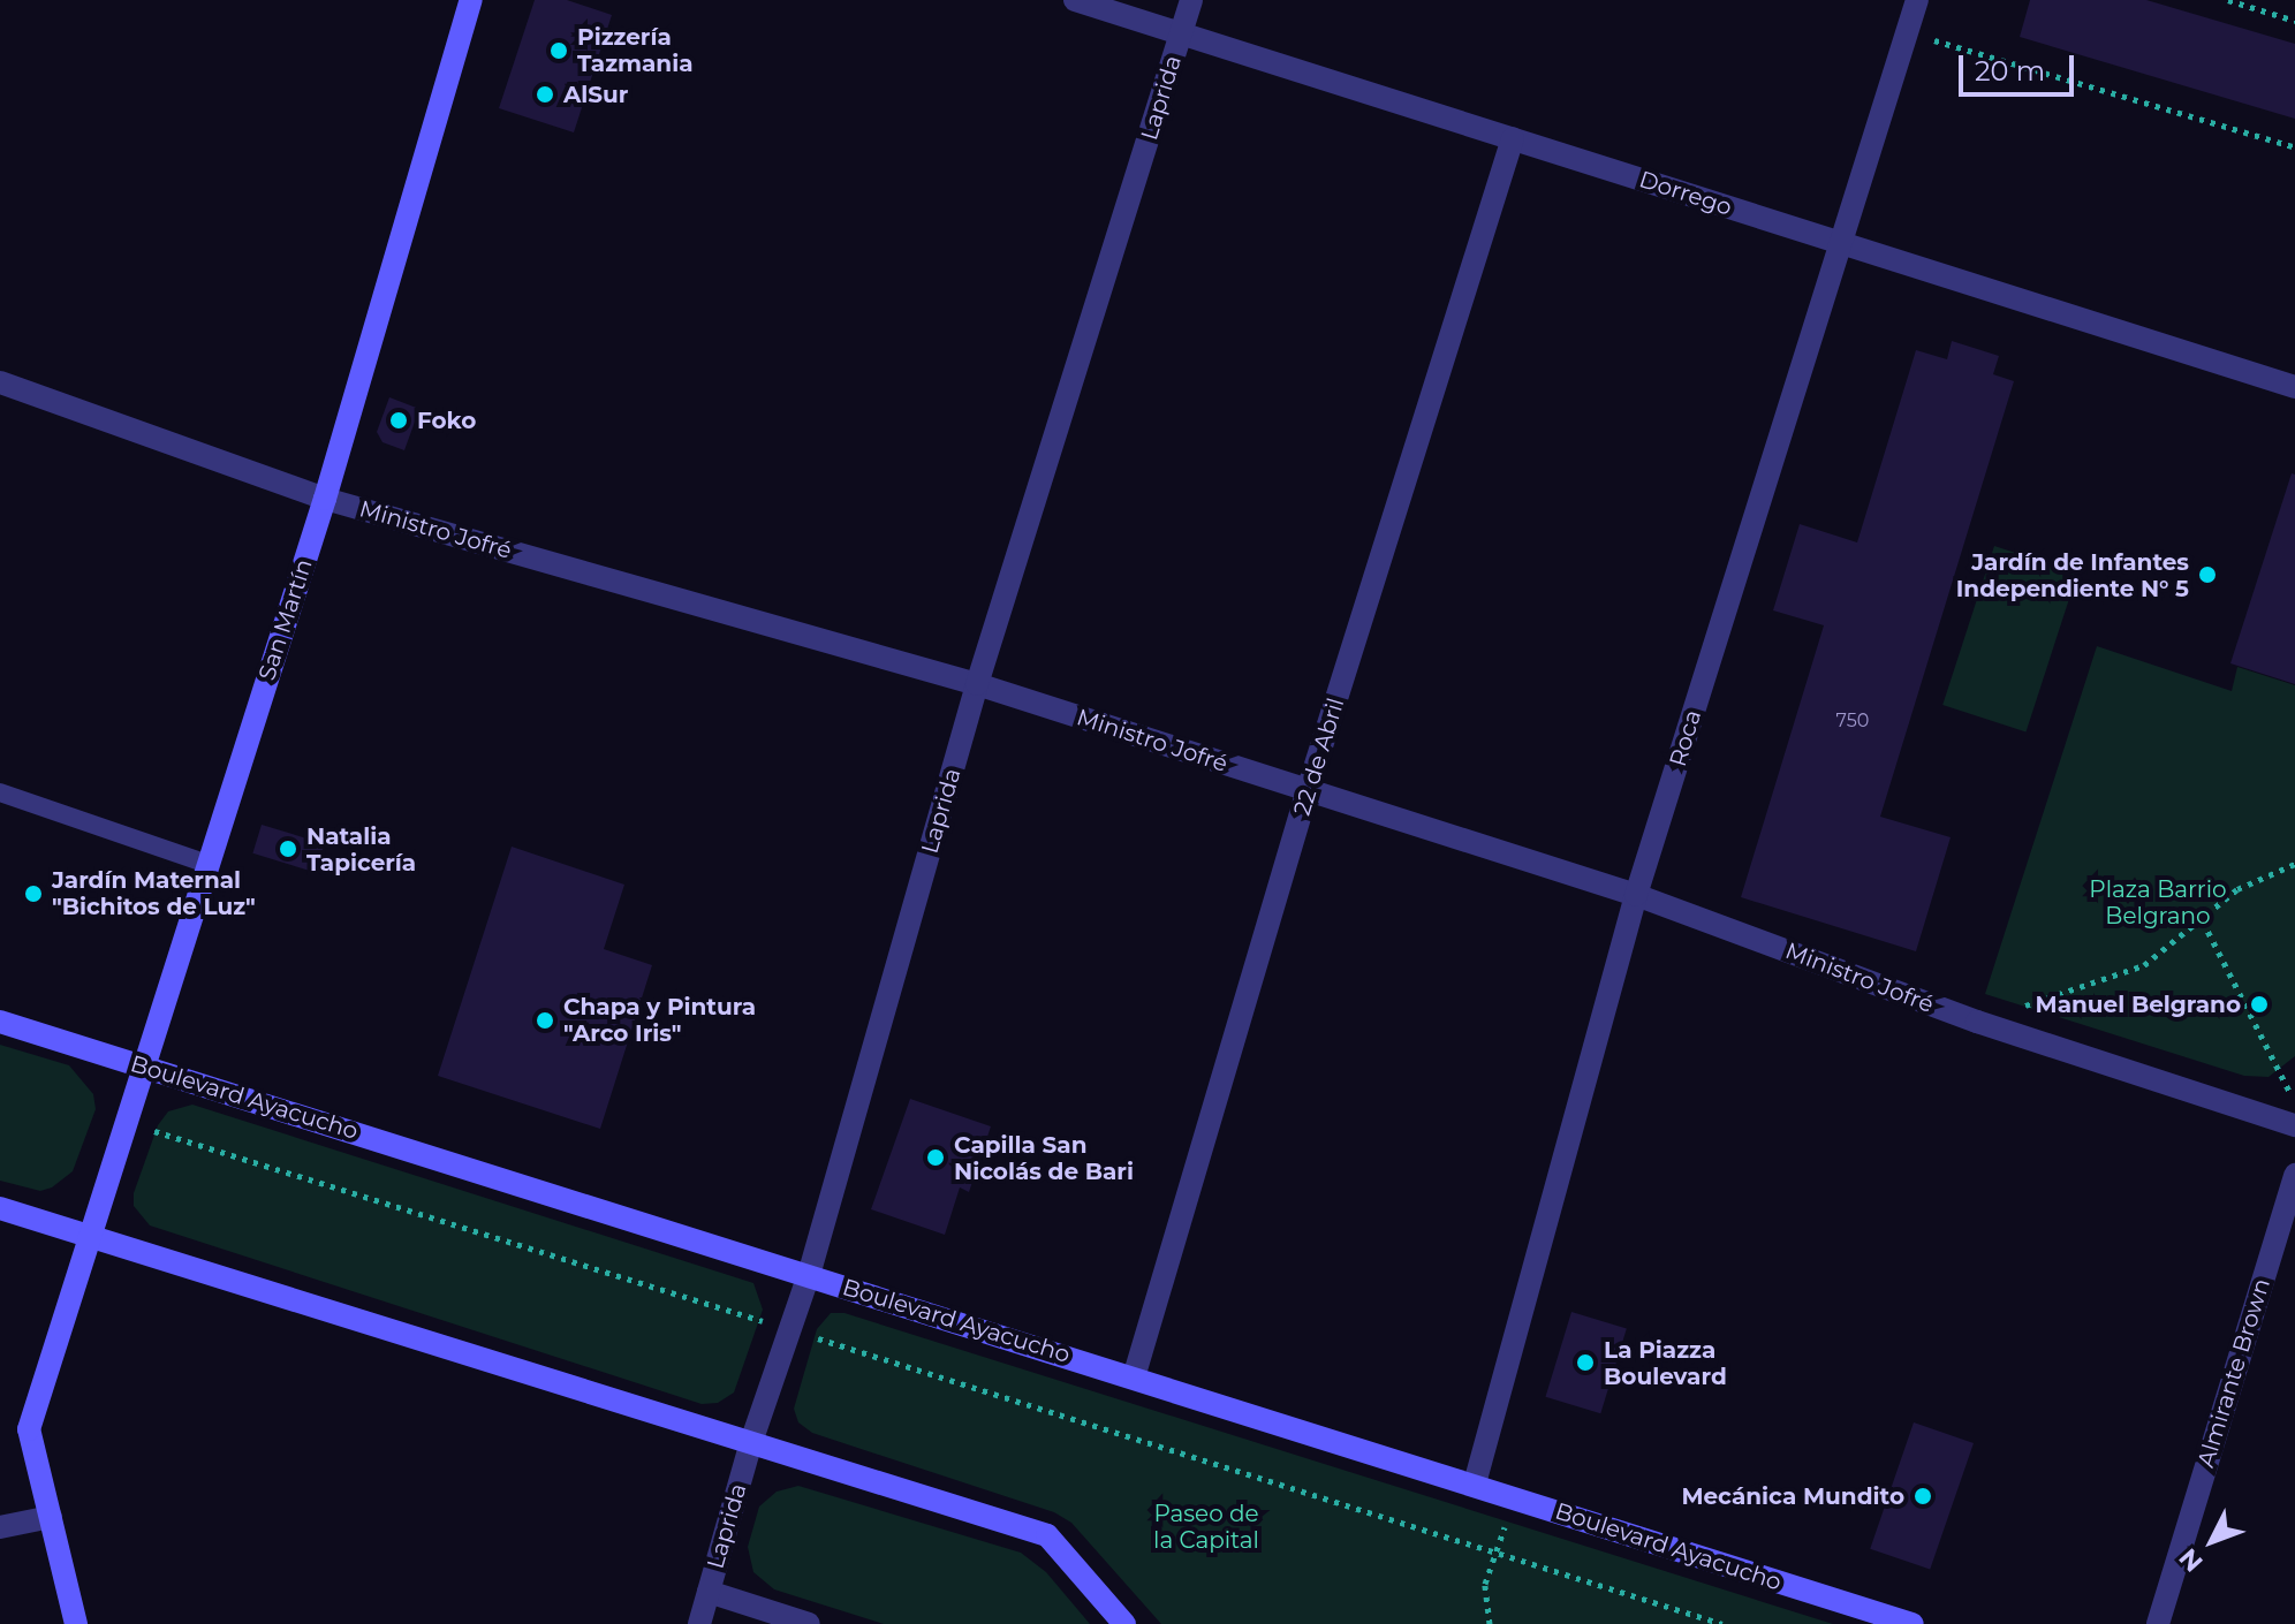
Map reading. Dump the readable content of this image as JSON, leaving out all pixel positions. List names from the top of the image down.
{
  "streets": {
    "main road": ["San Martín", "Boulevard Ayacucho"],
    "street": [
      "Laprida",
      "Dorrego",
      "Ministro Jofré",
      "Roca",
      "22 de Abril",
      "Almirante Brown"
    ]
  },
  "crossings": [
    ["Laprida", "Dorrego"],
    ["Laprida", "Ministro Jofré"],
    ["Laprida", "Boulevard Ayacucho"],
    ["Dorrego", "Roca"],
    ["Dorrego", "22 de Abril"],
    ["Ministro Jofré", "San Martín"],
    ["Ministro Jofré", "Roca"],
    ["Ministro Jofré", "22 de Abril"],
    ["San Martín", "Boulevard Ayacucho"],
    ["Roca", "Boulevard Ayacucho"],
    ["22 de Abril", "Boulevard Ayacucho"]
  ],
  "parks": ["Plaza Barrio Belgrano", "Paseo de la Capital"],
  "places": [
    "Pizzería Tazmania",
    "AlSur",
    "Foko",
    "Jardín de Infantes Independiente N° 5",
    "Natalia Tapicería",
    "Jardín Maternal \"Bichitos de Luz\"",
    "Manuel Belgrano",
    "Chapa y Pintura \"Arco Iris\"",
    "Capilla San Nicolás de Bari",
    "La Piazza Boulevard",
    "Mecánica Mundito"
  ],
  "house_numbers": ["750"],
  "scale_bar": "20 m",
  "north": "bottom left"
}
